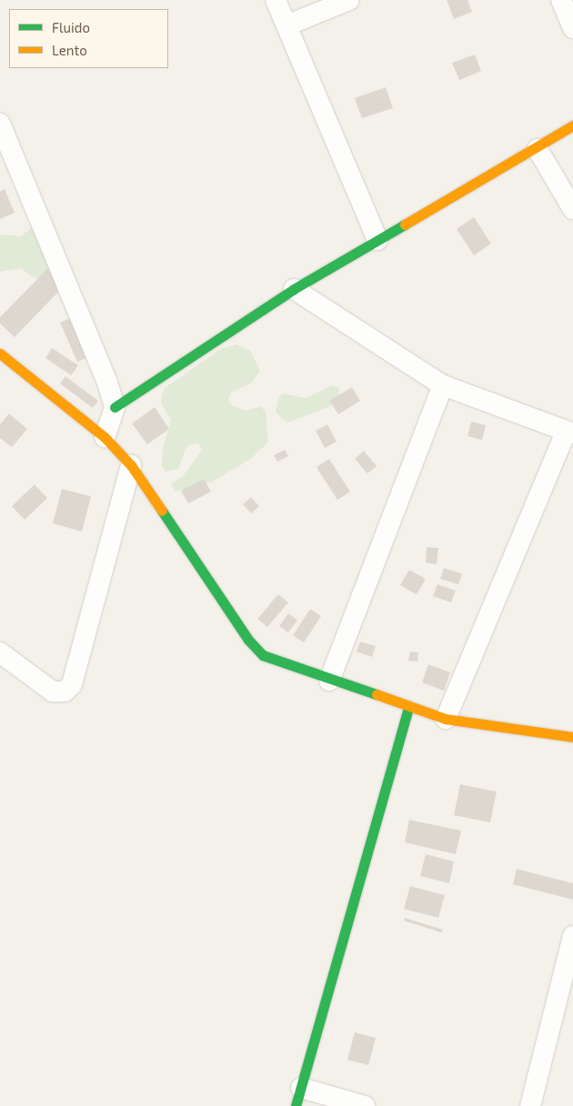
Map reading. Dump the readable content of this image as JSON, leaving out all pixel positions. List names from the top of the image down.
{
  "legend": ["Fluido", "Lento"]
}
